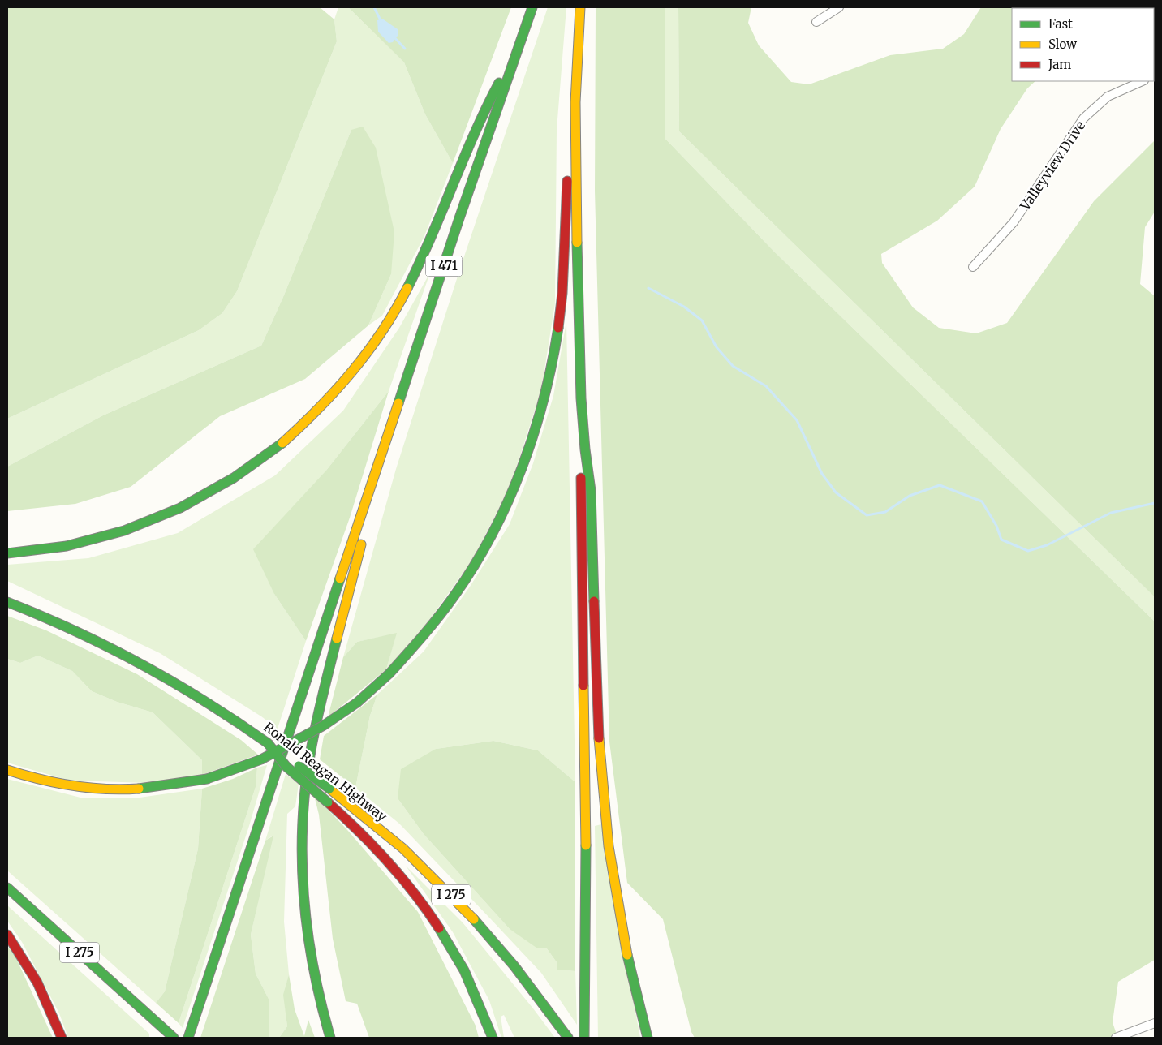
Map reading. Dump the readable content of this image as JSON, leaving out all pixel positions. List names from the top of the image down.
{
  "streets": {
    "highway": ["I 471", "Ronald Reagan Highway", "I 275"],
    "street": ["Valleyview Drive"]
  },
  "legend": ["Fast", "Slow", "Jam"]
}
